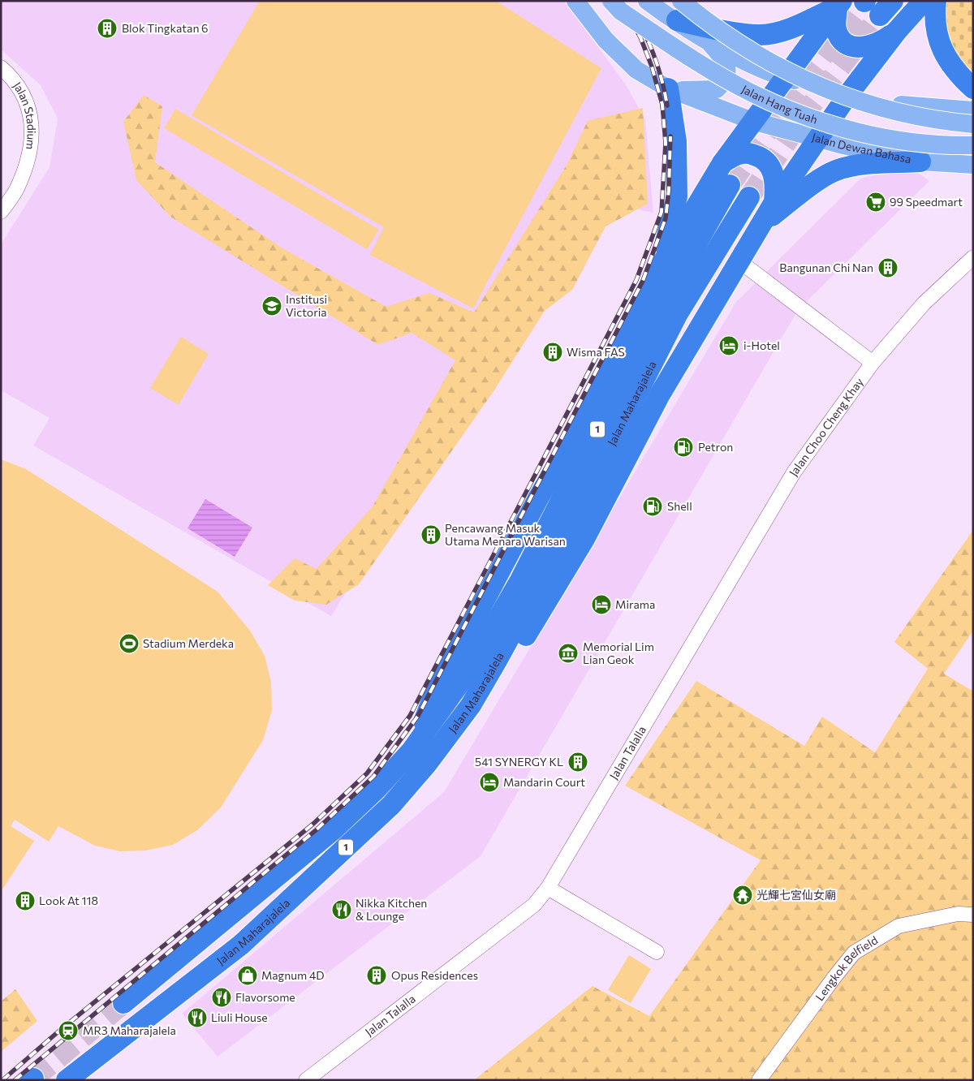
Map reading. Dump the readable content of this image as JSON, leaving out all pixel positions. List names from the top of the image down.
{
  "streets": {
    "highway": ["Jalan Maharajalela", "1"],
    "main road": ["Jalan Hang Tuah", "Jalan Dewan Bahasa"],
    "street": [
      "Jalan Stadium",
      "Jalan Choo Cheng Khay",
      "Jalan Talalla",
      "Lengkok Belfield"
    ]
  },
  "crossings": [
    ["Jalan Choo Cheng Khay", "Jalan Talalla"]
  ],
  "places": {
    "building": [
      "Blok Tingkatan 6",
      "Bangunan Chi Nan",
      "Wisma FAS",
      "Pencawang Masuk Utama Menara Warisan",
      "541 SYNERGY KL",
      "Look At 118",
      "Opus Residences"
    ],
    "supermarket": ["99 Speedmart"],
    "school or university": ["Institusi Victoria"],
    "hotel": ["i-Hotel", "Mirama", "Mandarin Court"],
    "fuel station": ["Petron", "Shell"],
    "sports": ["Stadium Merdeka"],
    "museum": ["Memorial Lim Lian Geok"],
    "temple": ["光輝七宮仙女廟"],
    "restaurant": ["Nikka Kitchen & Lounge", "Flavorsome", "Liuli House"],
    "shop": ["Magnum 4D"],
    "station": ["MR3 Maharajalela"]
  }
}
